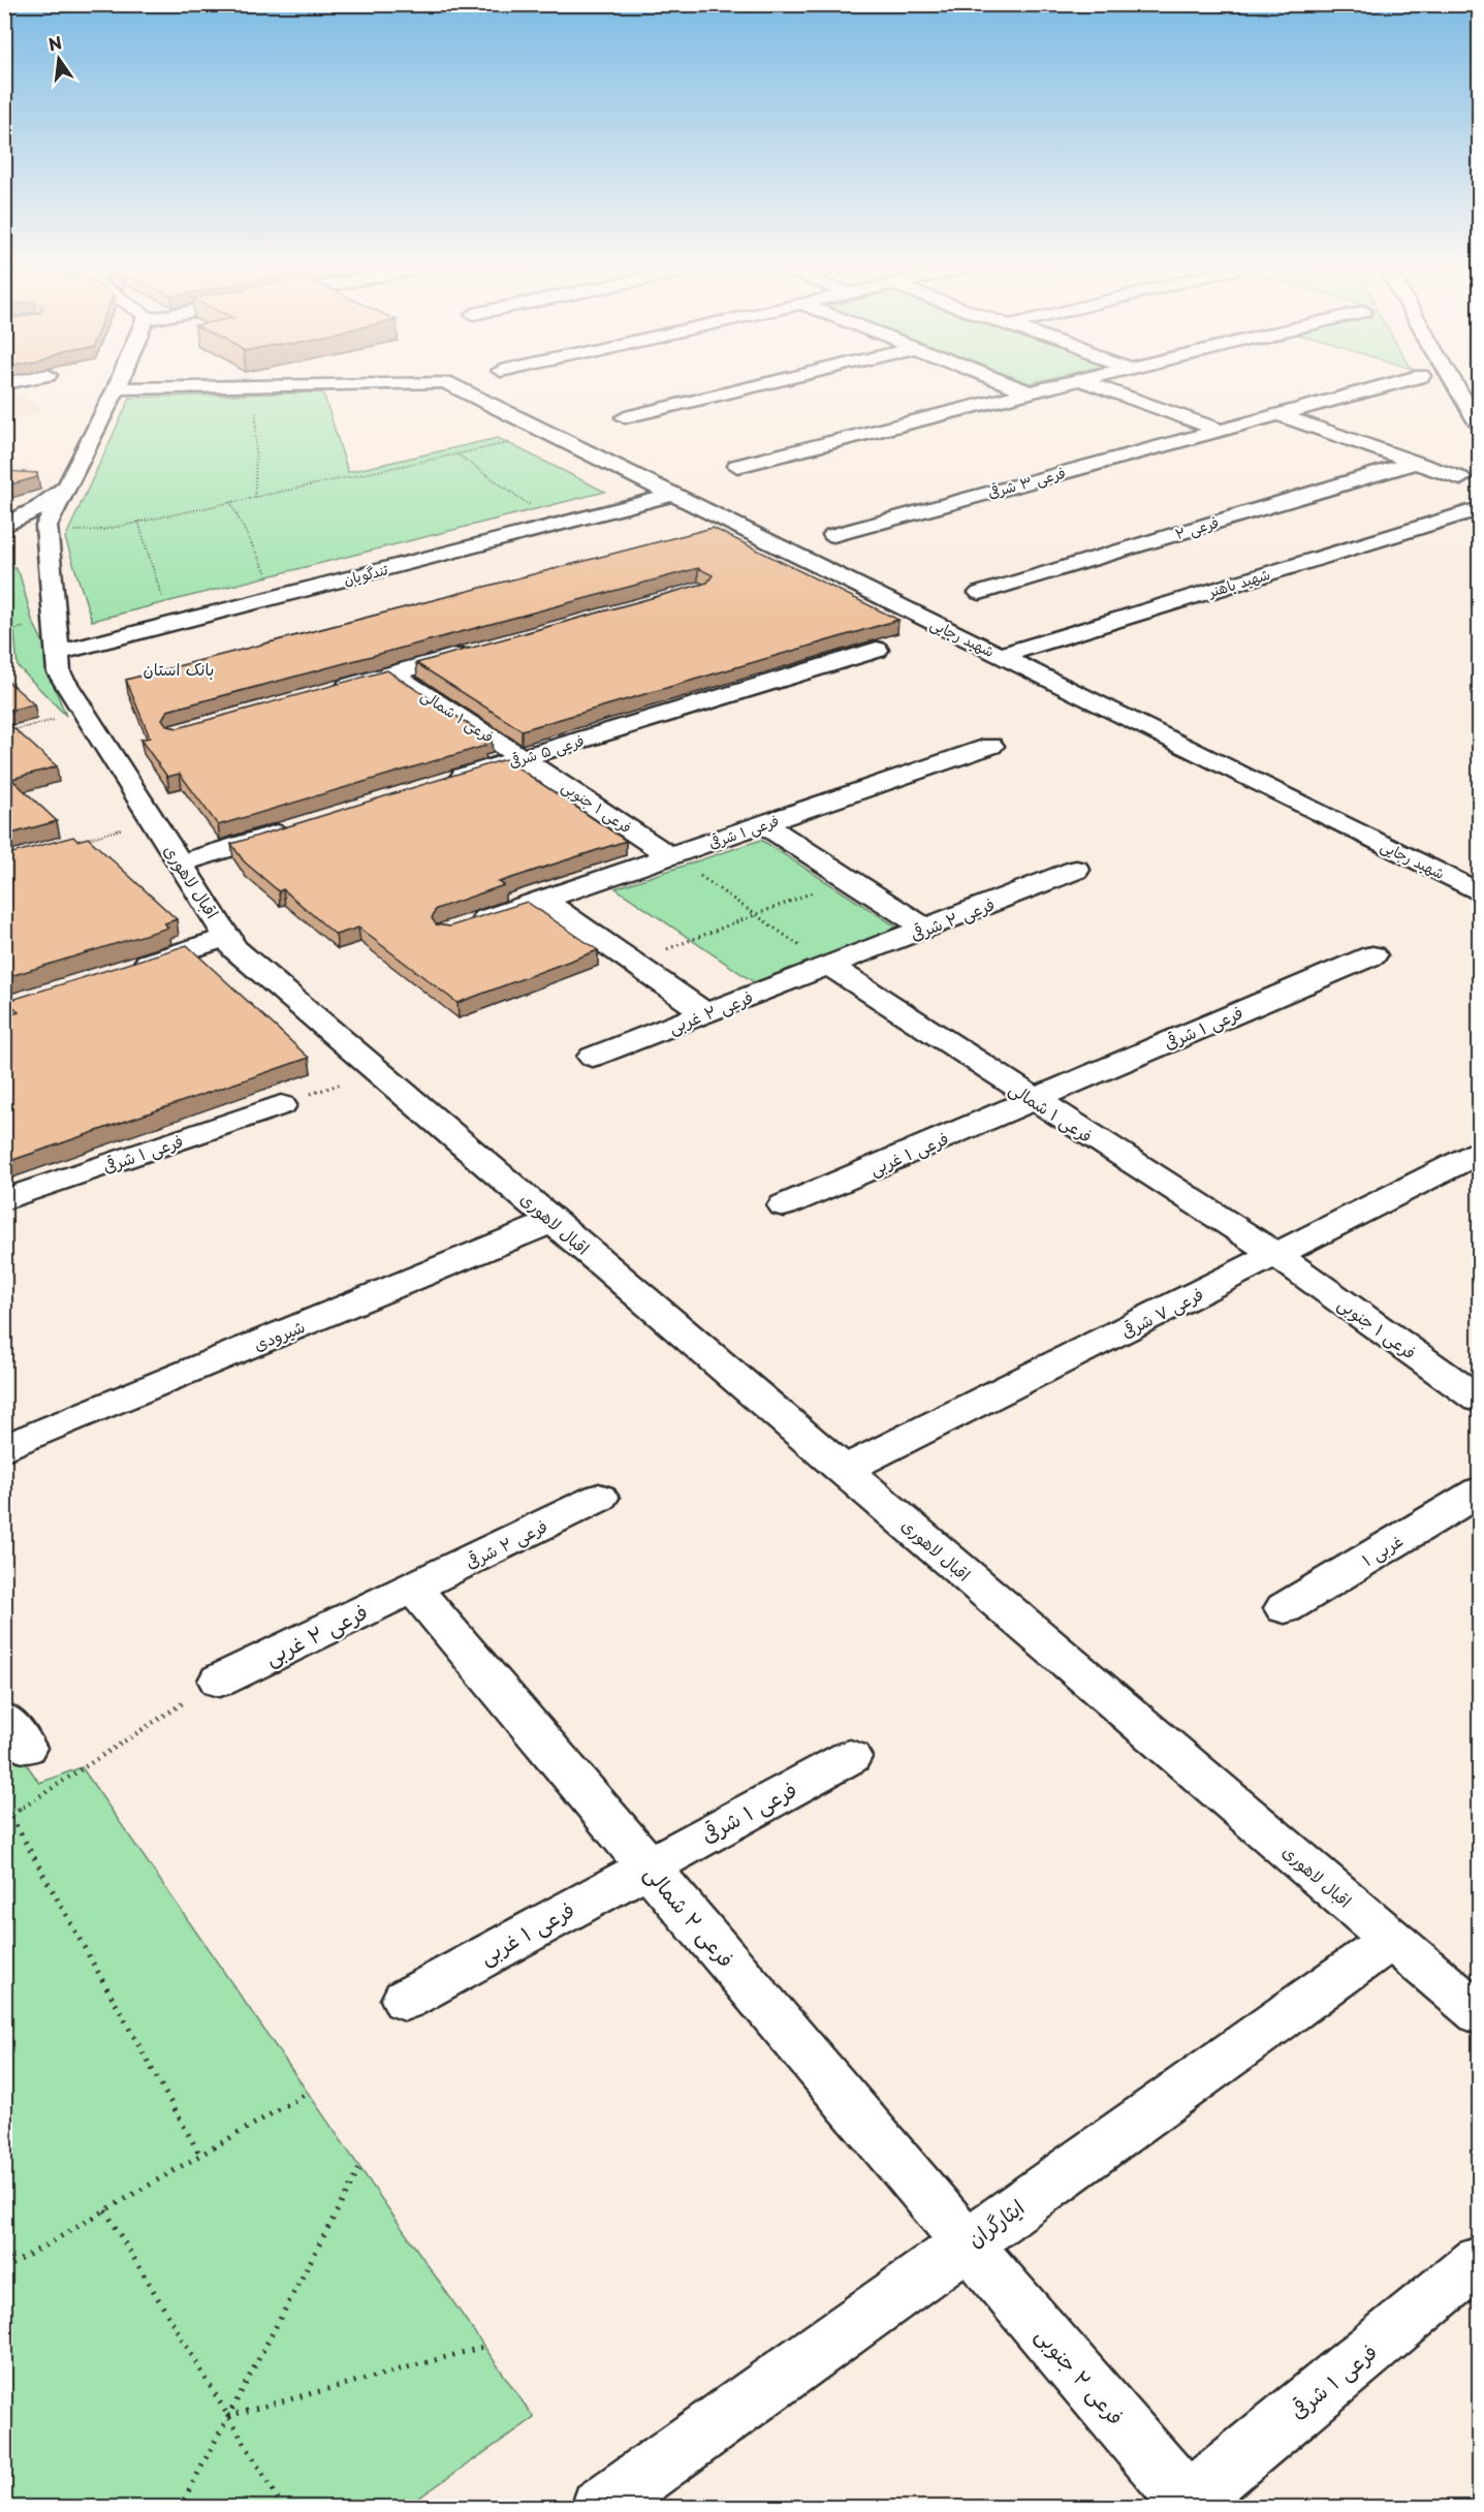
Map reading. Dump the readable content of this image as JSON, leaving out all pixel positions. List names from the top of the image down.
{
  "streets": {
    "street": [
      "فرعی ۳ شرقی",
      "فرعی ۲",
      "تندگویان",
      "شهید باهنر",
      "شهید رجایی",
      "فرعی ۱ شمالی",
      "فرعی ۵ شرقی",
      "فرعی ۱ جنوبی",
      "فرعی ۱ شرقی",
      "اقبال لاهوری",
      "فرعی ۲ شرقی",
      "فرعی ۲ غربی",
      "فرعی ۱ غربی",
      "فرعی ۷ شرقی",
      "شیرودی",
      "۱ غربی",
      "فرعی ۲ شمالی",
      "ایثارگران",
      "فرعی ۲ جنوبی"
    ]
  },
  "crossings": [
    ["تندگویان", "شهید رجایی"],
    ["تندگویان", "اقبال لاهوری"],
    ["شهید باهنر", "شهید رجایی"],
    ["فرعی ۱ شمالی", "فرعی ۵ شرقی"],
    ["فرعی ۱ شمالی", "فرعی ۱ جنوبی"],
    ["فرعی ۱ شمالی", "فرعی ۱ شرقی"],
    ["فرعی ۱ شمالی", "فرعی ۲ شرقی"],
    ["فرعی ۱ شمالی", "فرعی ۲ غربی"],
    ["فرعی ۱ شمالی", "فرعی ۱ غربی"],
    ["فرعی ۱ شمالی", "فرعی ۷ شرقی"],
    ["فرعی ۵ شرقی", "فرعی ۱ جنوبی"],
    ["فرعی ۱ جنوبی", "فرعی ۱ شرقی"],
    ["فرعی ۱ جنوبی", "فرعی ۷ شرقی"],
    ["فرعی ۱ شرقی", "فرعی ۱ غربی"],
    ["فرعی ۱ شرقی", "فرعی ۲ شمالی"],
    ["فرعی ۱ شرقی", "فرعی ۲ جنوبی"],
    ["اقبال لاهوری", "فرعی ۷ شرقی"],
    ["اقبال لاهوری", "شیرودی"],
    ["اقبال لاهوری", "ایثارگران"],
    ["فرعی ۲ شرقی", "فرعی ۲ غربی"],
    ["فرعی ۲ شرقی", "فرعی ۲ شمالی"],
    ["فرعی ۲ غربی", "فرعی ۲ شمالی"],
    ["فرعی ۱ غربی", "فرعی ۲ شمالی"],
    ["فرعی ۲ شمالی", "ایثارگران"],
    ["فرعی ۲ شمالی", "فرعی ۲ جنوبی"],
    ["ایثارگران", "فرعی ۲ جنوبی"]
  ],
  "districts": ["بانک استان"],
  "north": "top"
}
